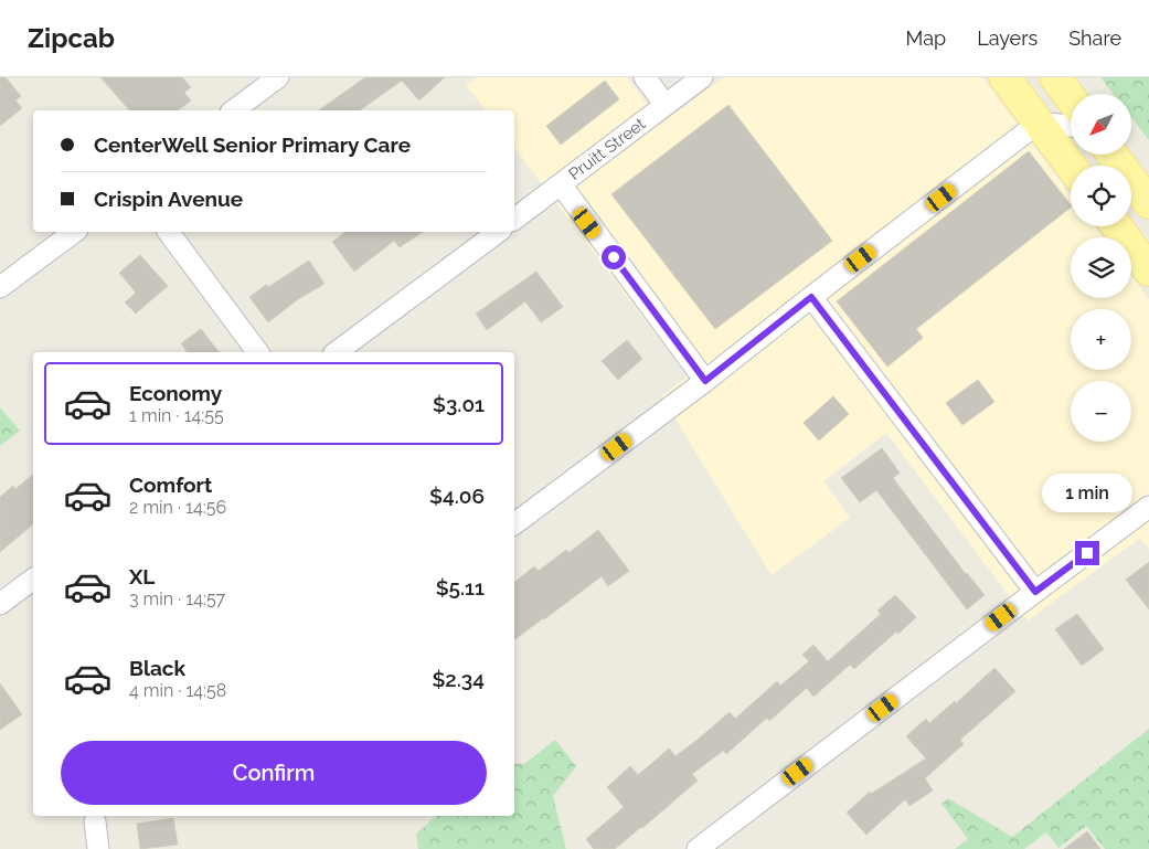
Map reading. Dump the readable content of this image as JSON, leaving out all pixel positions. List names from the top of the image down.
{
  "streets": {
    "street": ["Pruitt Street"]
  },
  "north": "bottom left",
  "page": {
    "header": "Zipcab",
    "nav": ["Map", "Layers", "Share"],
    "map_buttons": ["+", "−"],
    "banner": ["CenterWell Senior Primary Care", "Crispin Avenue"],
    "list": [
      {
        "name": "Economy",
        "note": "1 min · 14:55",
        "value": "$3.01"
      },
      {
        "name": "Comfort",
        "note": "2 min · 14:56",
        "value": "$4.06"
      },
      {
        "name": "XL",
        "note": "3 min · 14:57",
        "value": "$5.11"
      },
      {
        "name": "Black",
        "note": "4 min · 14:58",
        "value": "$2.34"
      }
    ],
    "bubble": "1 min",
    "buttons": "Confirm"
  }
}
